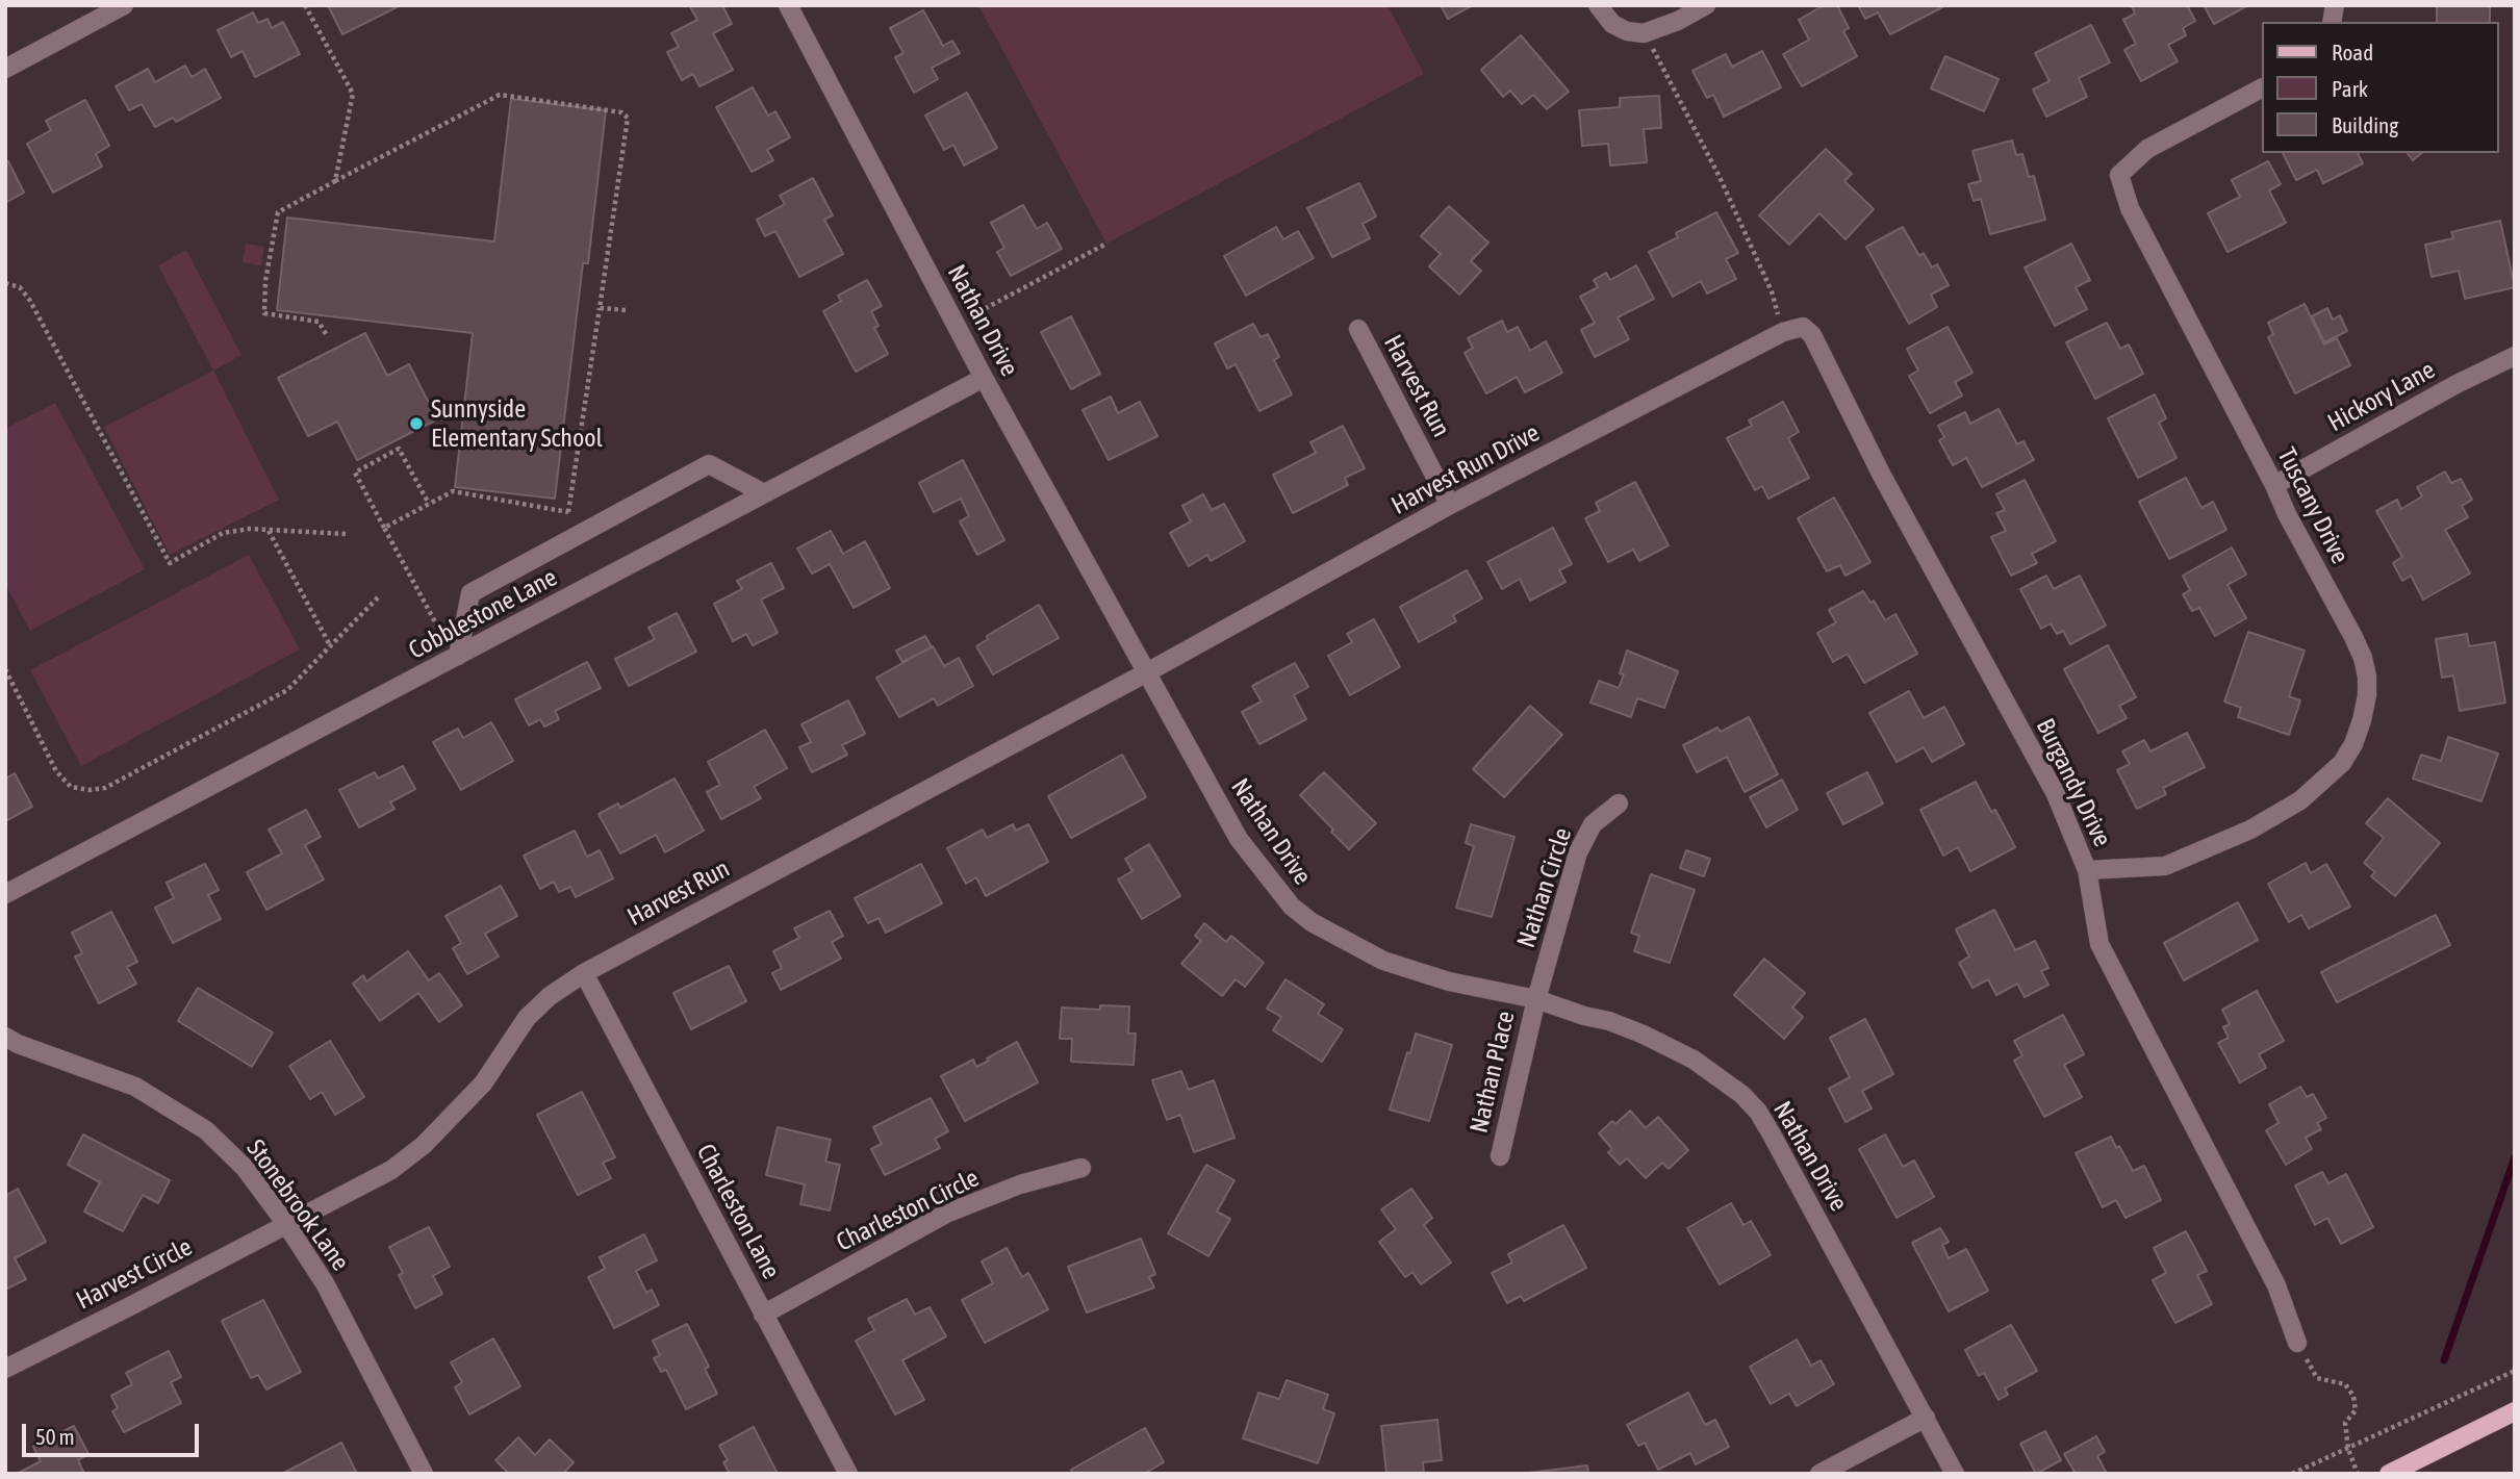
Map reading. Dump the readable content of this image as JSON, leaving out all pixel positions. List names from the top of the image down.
{
  "streets": {
    "street": [
      "Nathan Drive",
      "Harvest Run",
      "Hickory Lane",
      "Harvest Run Drive",
      "Tuscany Drive",
      "Cobblestone Lane",
      "Burgandy Drive",
      "Nathan Circle",
      "Nathan Place",
      "Stonebrook Lane",
      "Charleston Circle",
      "Charleston Lane",
      "Harvest Circle"
    ]
  },
  "crossings": [
    ["Nathan Drive", "Harvest Run"],
    ["Nathan Drive", "Harvest Run Drive"],
    ["Nathan Drive", "Cobblestone Lane"],
    ["Nathan Drive", "Nathan Circle"],
    ["Nathan Drive", "Nathan Place"],
    ["Harvest Run", "Harvest Run Drive"],
    ["Harvest Run", "Stonebrook Lane"],
    ["Harvest Run", "Charleston Lane"],
    ["Harvest Run", "Harvest Circle"],
    ["Hickory Lane", "Tuscany Drive"],
    ["Harvest Run Drive", "Burgandy Drive"],
    ["Tuscany Drive", "Burgandy Drive"],
    ["Nathan Circle", "Nathan Place"],
    ["Stonebrook Lane", "Harvest Circle"],
    ["Charleston Circle", "Charleston Lane"]
  ],
  "places": ["Sunnyside Elementary School"],
  "legend": ["Road", "Park", "Building"],
  "scale_bar": "50 m"
}
